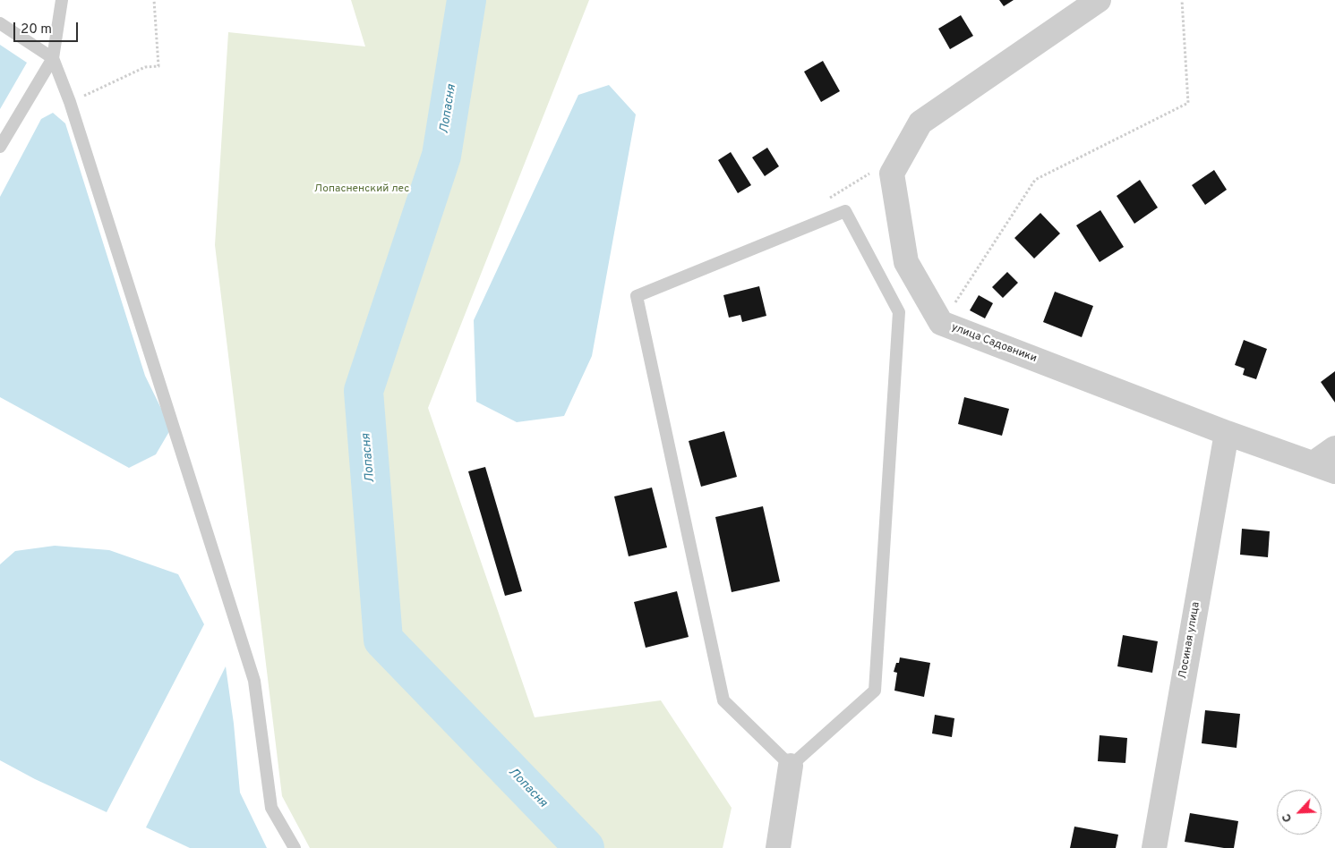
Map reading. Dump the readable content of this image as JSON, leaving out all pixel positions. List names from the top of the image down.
{
  "streets": {
    "street": ["улица Садовники", "Лосиная улица"]
  },
  "crossings": [
    ["улица Садовники", "Лосиная улица"]
  ],
  "water": ["Лопасня"],
  "parks": ["Лопасненский лес"],
  "scale_bar": "20 m",
  "north": "bottom left"
}
